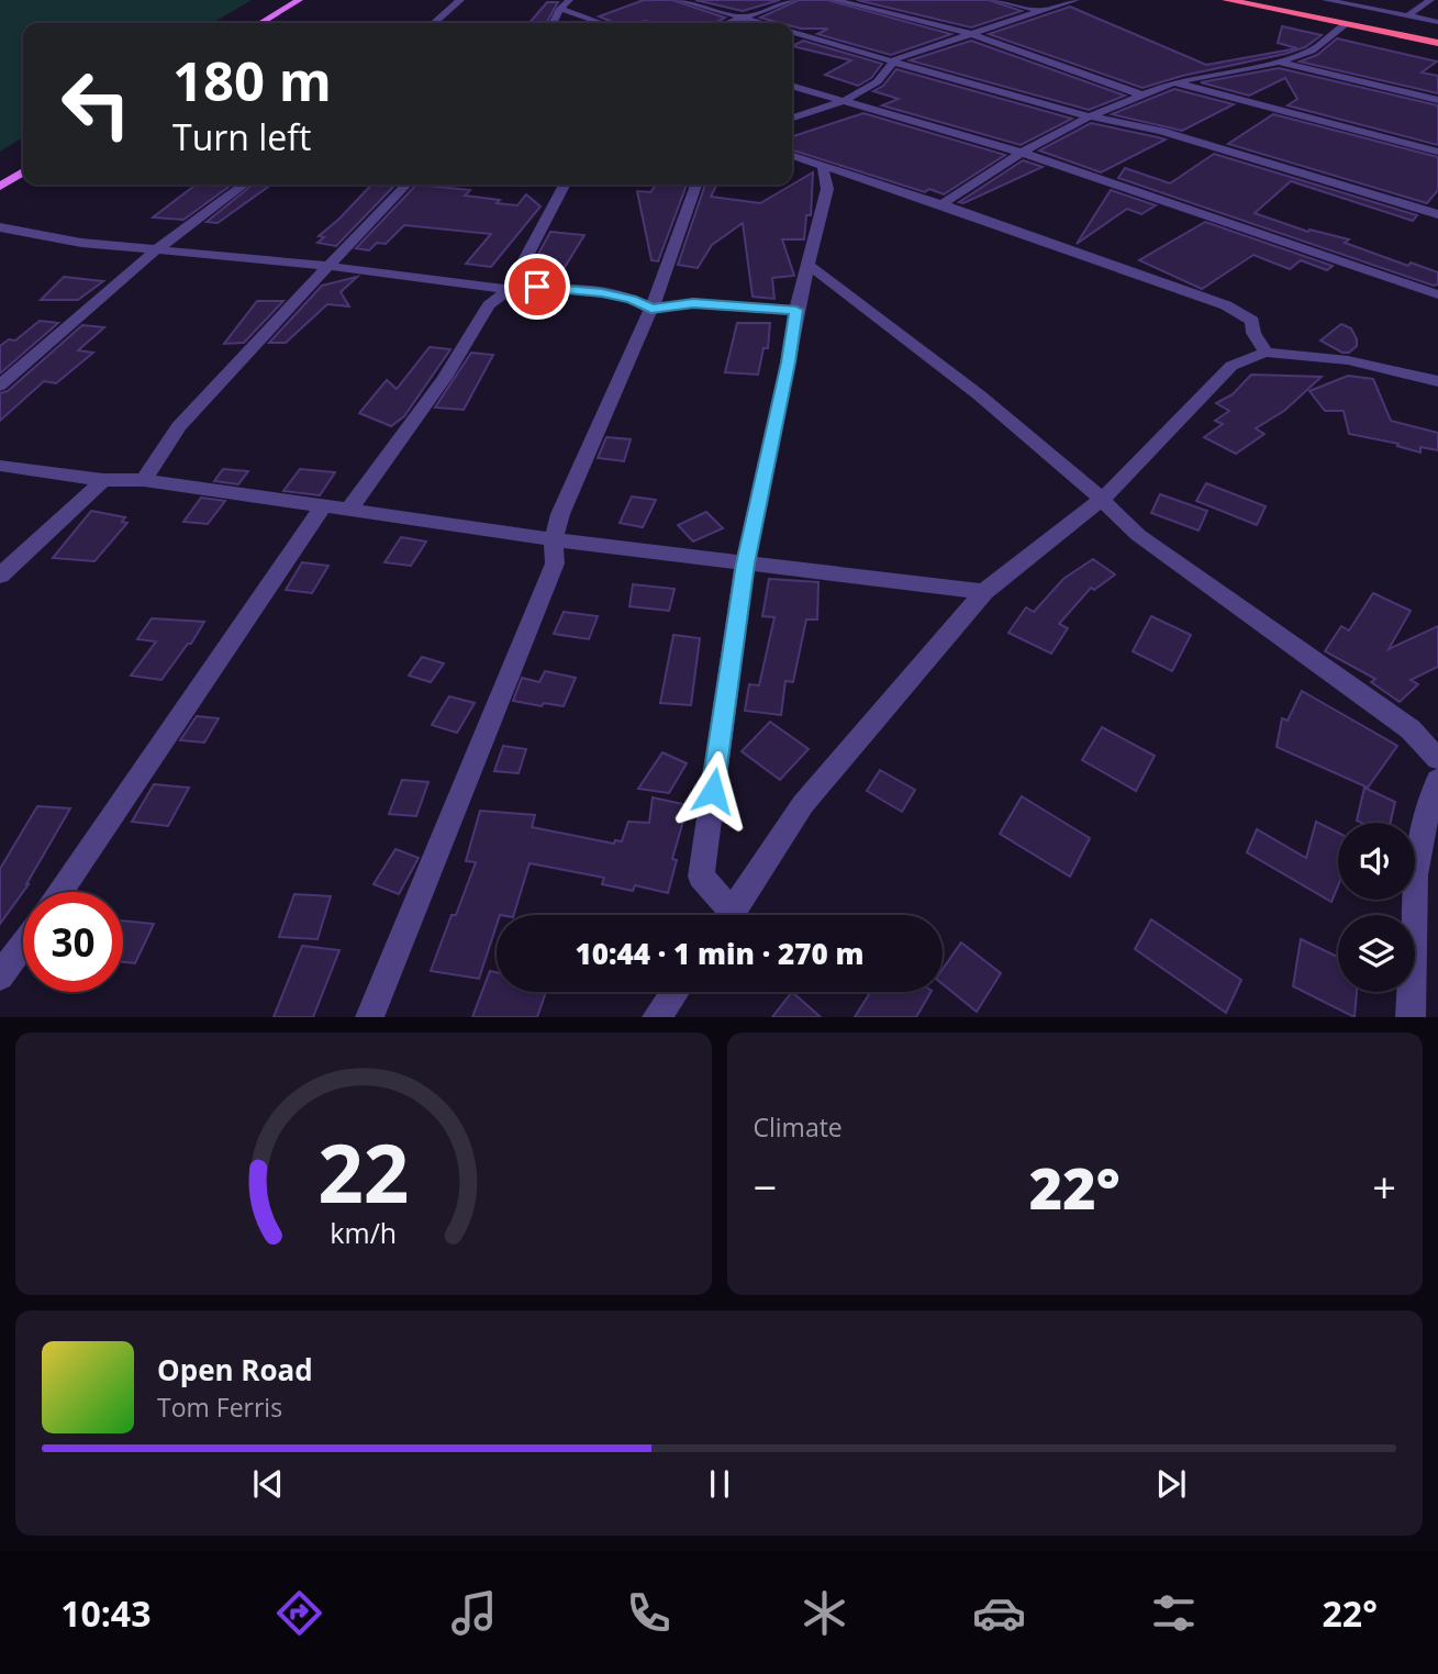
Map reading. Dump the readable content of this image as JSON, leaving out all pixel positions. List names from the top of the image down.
{
  "page": {
    "turn": ["180 m", "Turn left"],
    "limit": "30",
    "trip": "10:44 · 1 min · 270 m",
    "tile": "Climate",
    "heat": ["−", "22°", "+"],
    "song": ["Open Road", "Tom Ferris"],
    "tabs": ["10:43", "22°"],
    "gauge": ["22", "km/h"]
  }
}
